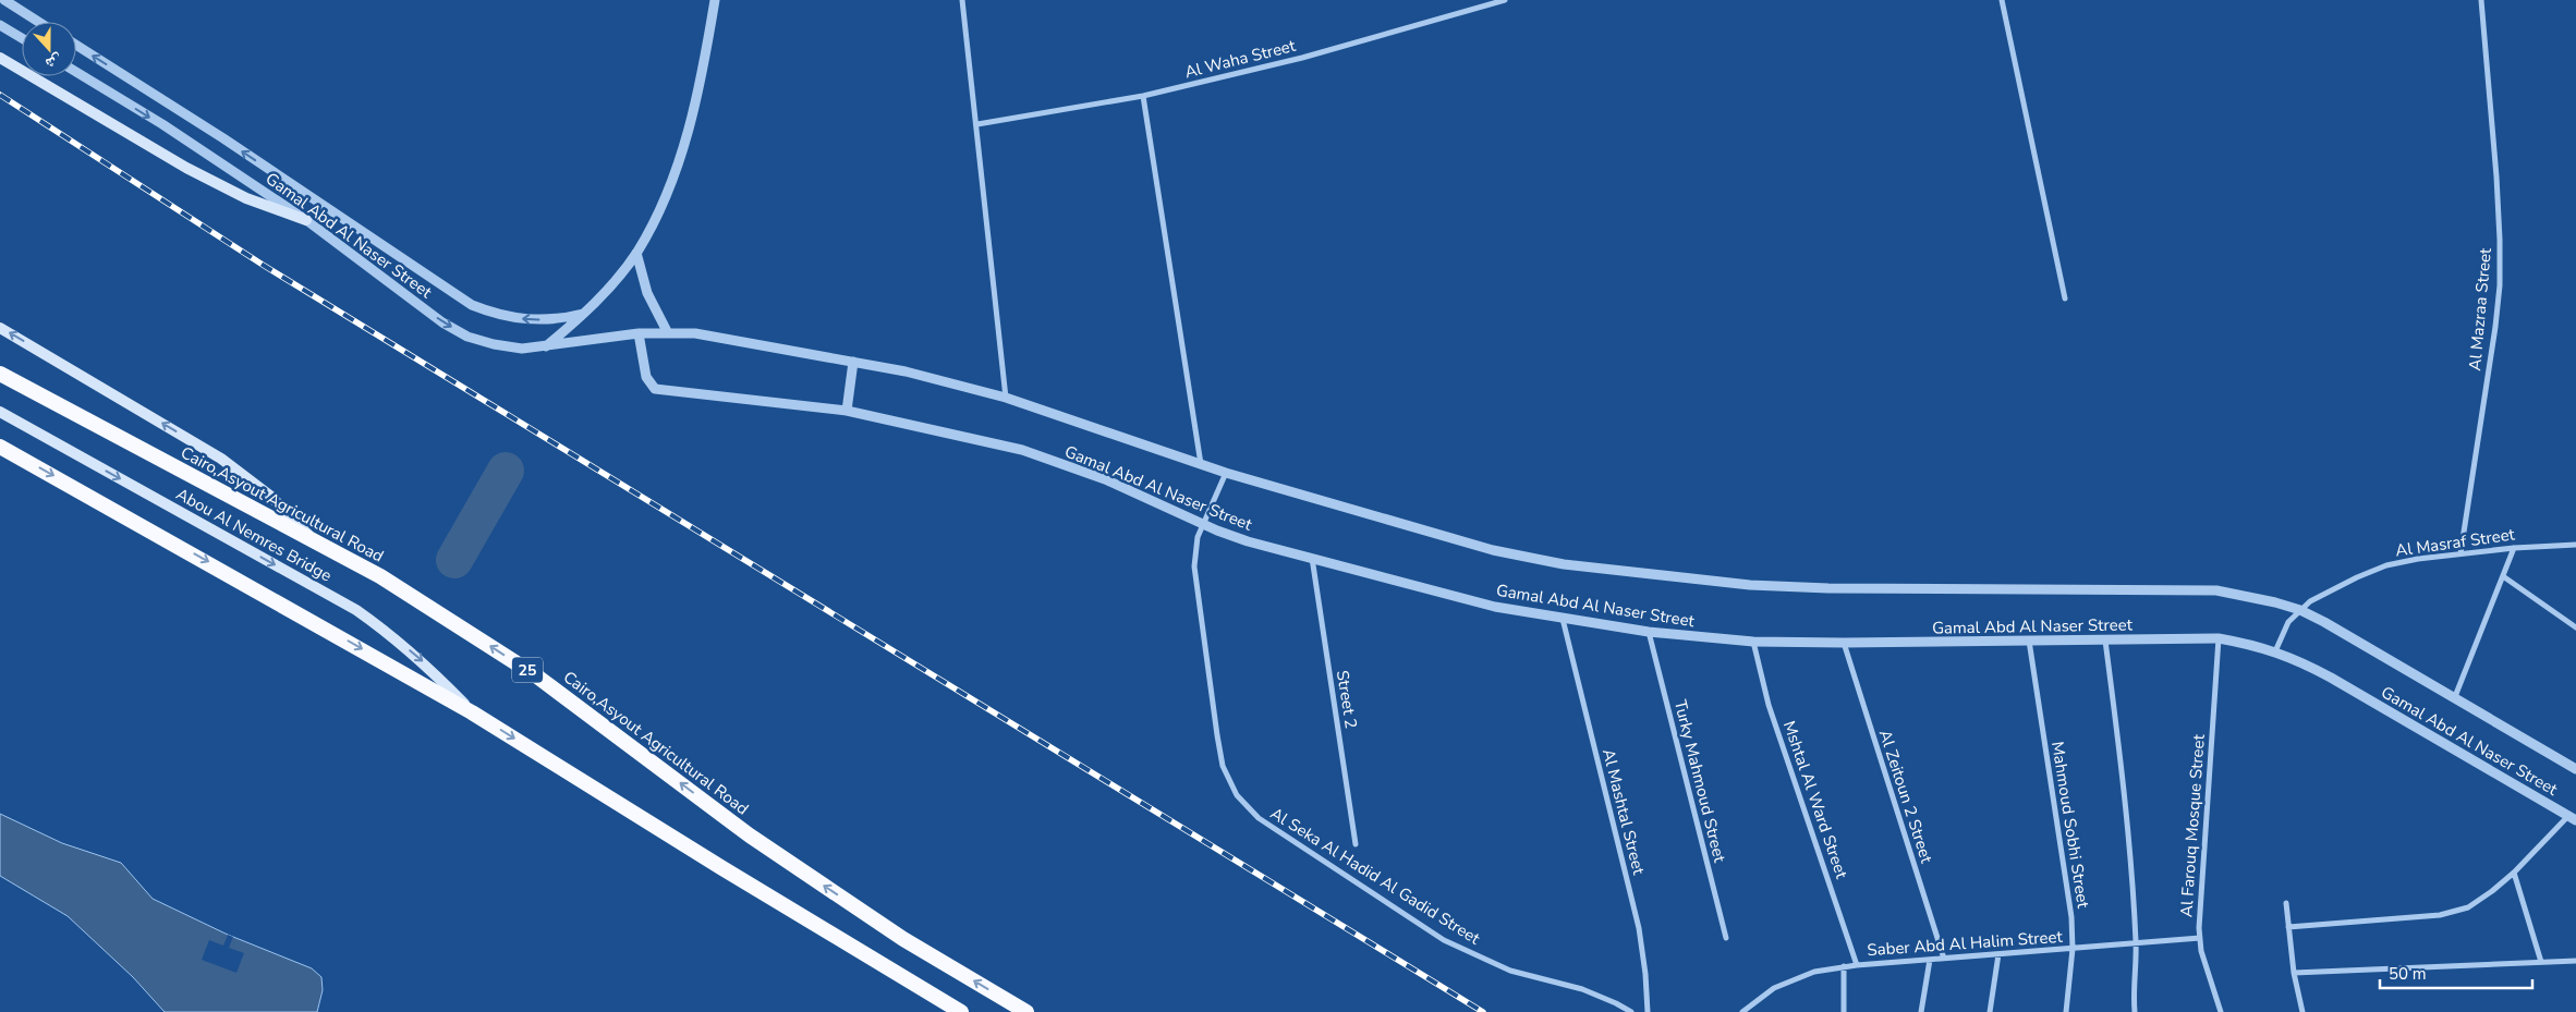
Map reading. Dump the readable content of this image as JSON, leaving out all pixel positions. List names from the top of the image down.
{
  "streets": {
    "highway": ["Cairo,Asyout Agricultural Road", "25"],
    "main road": ["Abou Al Nemres Bridge"],
    "street": [
      "Al Waha Street",
      "Gamal Abd Al Naser Street",
      "Al Mazraa Street",
      "Al Masraf Street",
      "Street 2",
      "Turky Mahmoud Street",
      "Al Zeitoun 2 Street",
      "Mshtal Al Ward Street",
      "Al Mashtal Street",
      "Mahmoud Sobhi Street",
      "Al Farouq Mosque Street",
      "Al Seka Al Hadid Al Gadid Street",
      "Saber Abd Al Halim Street"
    ]
  },
  "crossings": [
    ["Gamal Abd Al Naser Street", "Al Masraf Street"],
    ["Gamal Abd Al Naser Street", "Street 2"],
    ["Gamal Abd Al Naser Street", "Turky Mahmoud Street"],
    ["Gamal Abd Al Naser Street", "Al Zeitoun 2 Street"],
    ["Gamal Abd Al Naser Street", "Mshtal Al Ward Street"],
    ["Gamal Abd Al Naser Street", "Al Mashtal Street"],
    ["Gamal Abd Al Naser Street", "Mahmoud Sobhi Street"],
    ["Gamal Abd Al Naser Street", "Al Farouq Mosque Street"],
    ["Gamal Abd Al Naser Street", "Al Seka Al Hadid Al Gadid Street"],
    ["Al Mazraa Street", "Al Masraf Street"],
    ["Cairo,Asyout Agricultural Road", "Abou Al Nemres Bridge"],
    ["Al Zeitoun 2 Street", "Saber Abd Al Halim Street"],
    ["Mshtal Al Ward Street", "Saber Abd Al Halim Street"],
    ["Mahmoud Sobhi Street", "Saber Abd Al Halim Street"],
    ["Al Farouq Mosque Street", "Saber Abd Al Halim Street"]
  ],
  "scale_bar": "50 m",
  "north": "bottom"
}
